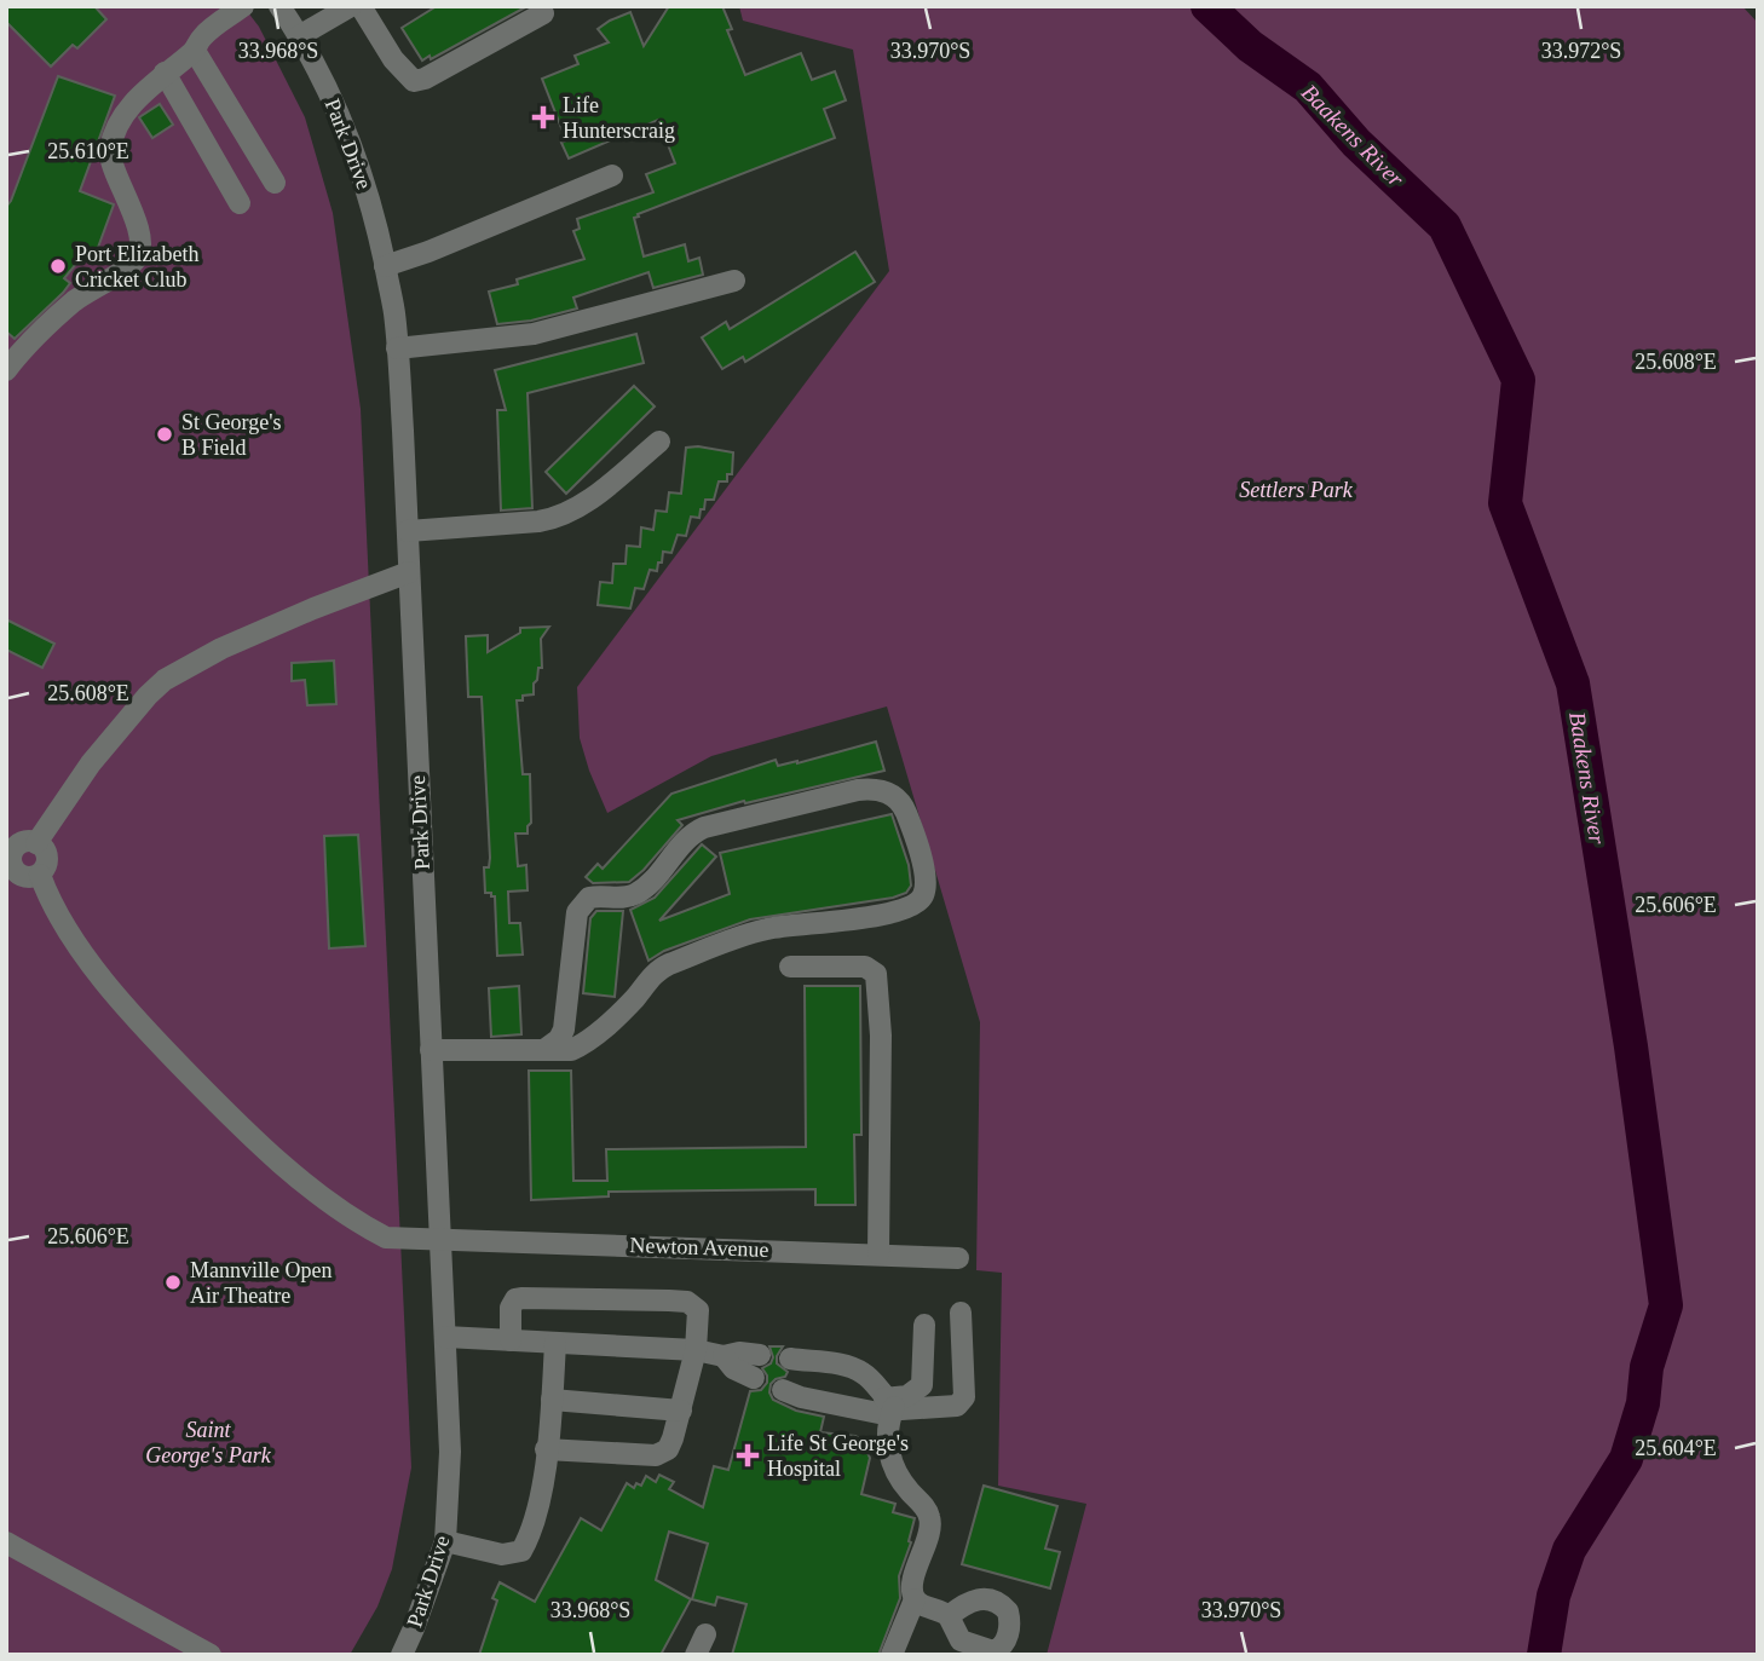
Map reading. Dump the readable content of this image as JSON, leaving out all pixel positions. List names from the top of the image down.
{
  "streets": {
    "street": ["Park Drive", "Newton Avenue"]
  },
  "crossings": [
    ["Park Drive", "Newton Avenue"]
  ],
  "water": ["Baakens River"],
  "parks": ["Settlers Park", "Saint George's Park"],
  "places": {
    "health": ["Life Hunterscraig", "Life St George's Hospital"],
    "other": ["Port Elizabeth Cricket Club", "St George's B Field", "Mannville Open Air Theatre"]
  },
  "coordinates": [
    "33.968°S",
    "33.970°S",
    "33.972°S",
    "25.610°E",
    "25.608°E",
    "25.606°E",
    "25.604°E"
  ]
}
